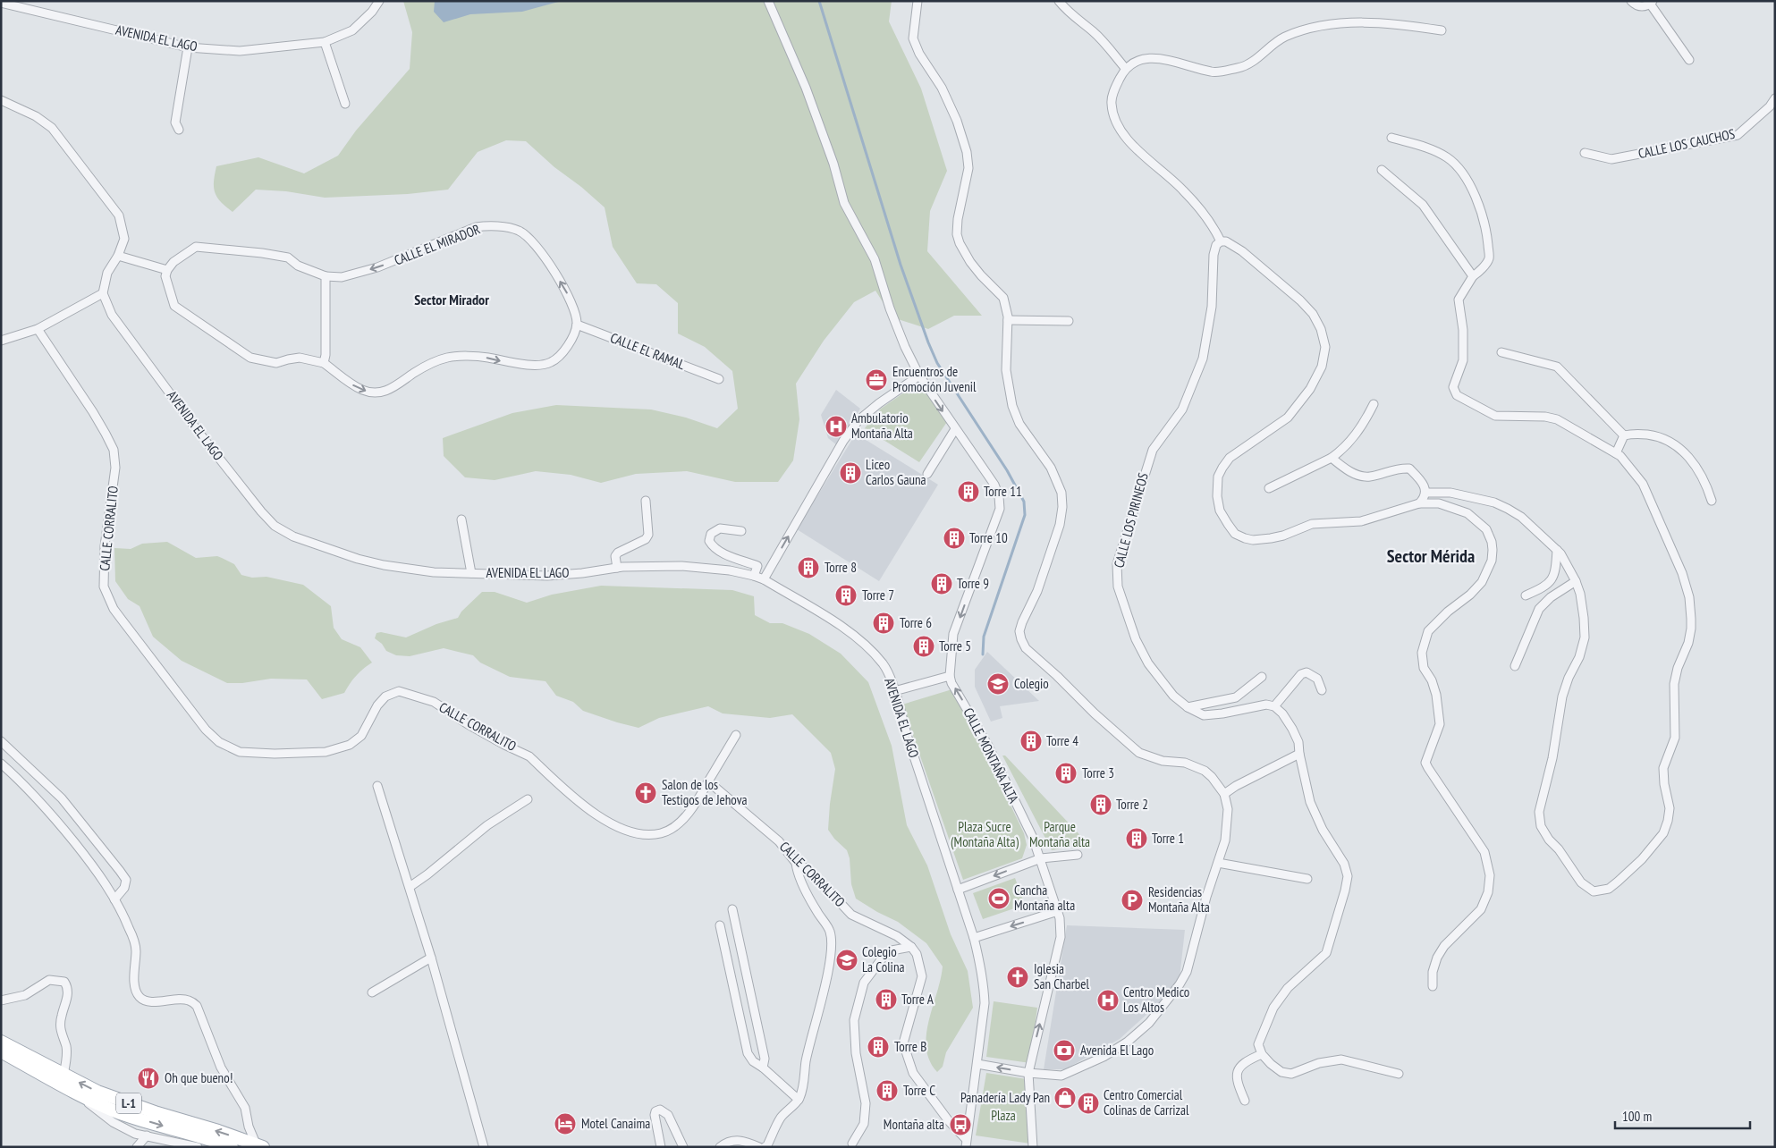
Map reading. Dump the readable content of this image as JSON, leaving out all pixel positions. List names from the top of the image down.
{
  "streets": {
    "main road": ["L-1"],
    "street": [
      "AVENIDA EL LAGO",
      "CALLE LOS CAUCHOS",
      "CALLE EL MIRADOR",
      "CALLE EL RAMAL",
      "CALLE LOS PIRINEOS",
      "CALLE CORRALITO",
      "CALLE MONTAÑA ALTA"
    ]
  },
  "crossings": [
    ["CALLE EL MIRADOR", "CALLE EL RAMAL"]
  ],
  "one_way": ["CALLE EL MIRADOR", "CALLE MONTAÑA ALTA"],
  "districts": ["Sector Mirador", "Sector Mérida"],
  "parks": ["Plaza Sucre (Montaña Alta)", "Parque Montaña alta", "Plaza"],
  "places": {
    "office": ["Encuentros de Promoción Juvenil"],
    "hospital": ["Ambulatorio Montaña Alta", "Centro Medico Los Altos"],
    "building": [
      "Liceo Carlos Gauna",
      "Torre 11",
      "Torre 10",
      "Torre 8",
      "Torre 9",
      "Torre 7",
      "Torre 6",
      "Torre 5",
      "Torre 4",
      "Torre 3",
      "Torre 2",
      "Torre 1",
      "Torre A",
      "Torre B",
      "Torre C",
      "Centro Comercial Colinas de Carrizal"
    ],
    "school or university": ["Colegio", "Colegio La Colina"],
    "church": ["Salon de los Testigos de Jehova", "Iglesia San Charbel"],
    "sports": ["Cancha Montaña alta"],
    "parking": ["Residencias Montaña Alta"],
    "bank": ["Avenida El Lago"],
    "restaurant": ["Oh que bueno!"],
    "shop": ["Panadería Lady Pan"],
    "hotel": ["Motel Canaima"],
    "bus stop": ["Montaña alta"]
  },
  "scale_bar": "100 m"
}
